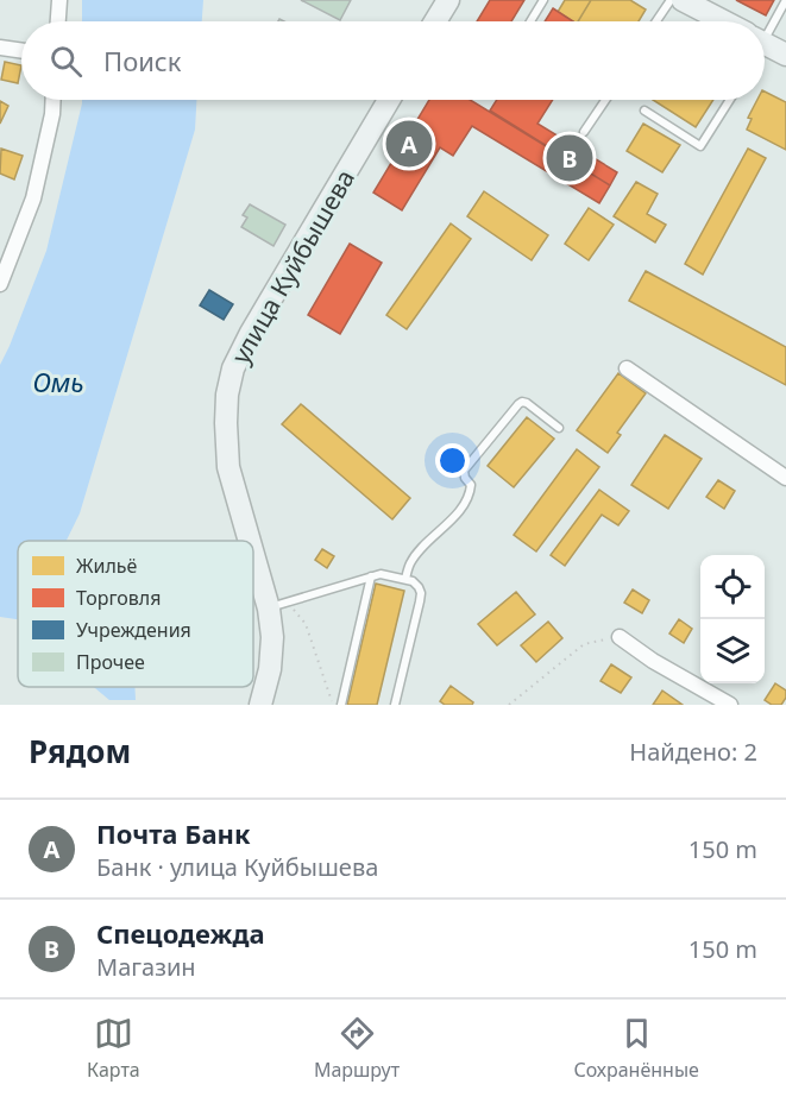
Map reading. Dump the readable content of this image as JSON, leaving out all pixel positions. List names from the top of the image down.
{
  "streets": {
    "street": ["улица Куйбышева"]
  },
  "water": ["Омь"],
  "legend": [
    "Жильё",
    "Торговля",
    "Учреждения",
    "Прочее"
  ],
  "page": {
    "search": "Поиск",
    "pins": ["A", "B"],
    "heading": ["Рядом", "Найдено: 2"],
    "list": [
      {
        "mark": "A",
        "name": "Почта Банк",
        "note": "Банк · улица Куйбышева",
        "value": "150 m"
      },
      {
        "mark": "B",
        "name": "Спецодежда",
        "note": "Магазин",
        "value": "150 m"
      }
    ],
    "nav": ["Карта", "Маршрут", "Сохранённые"]
  }
}
